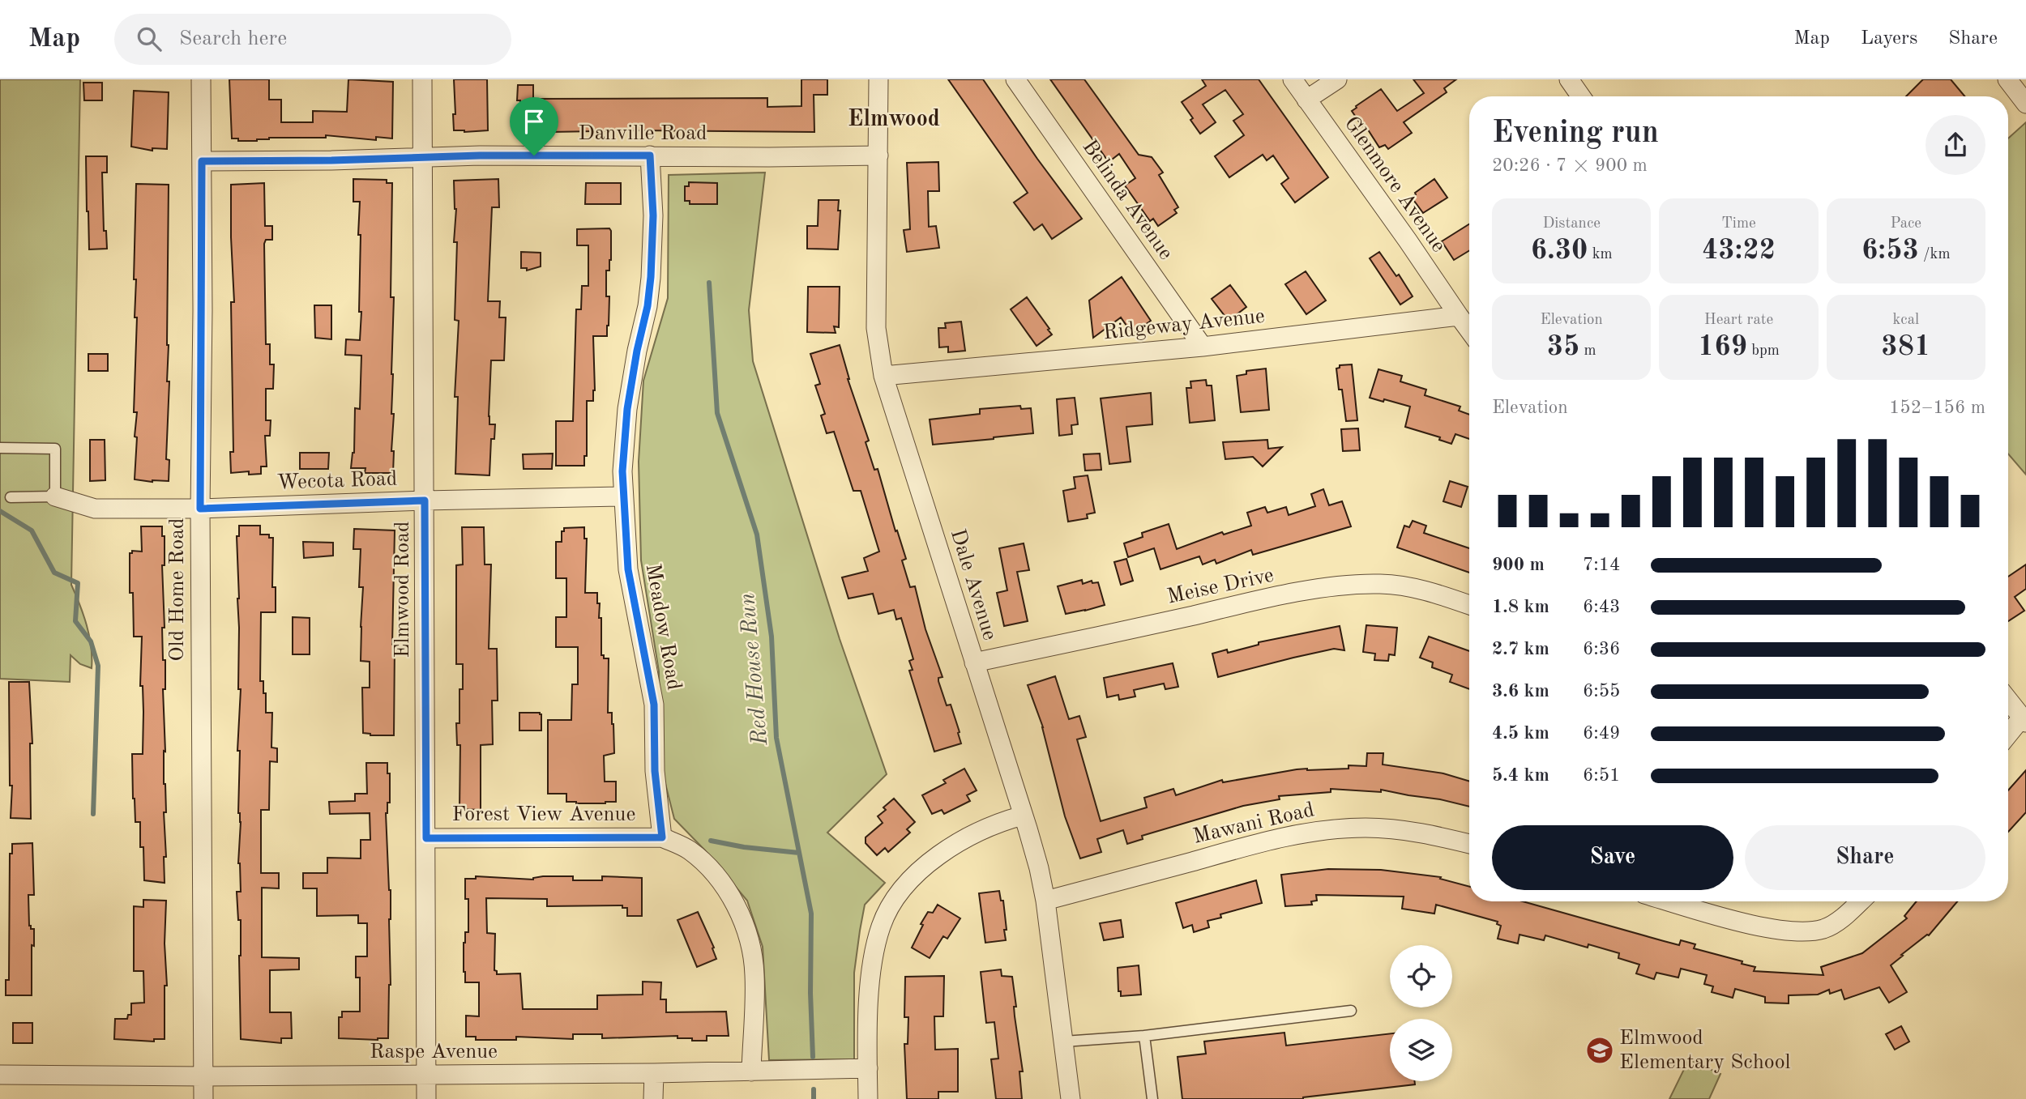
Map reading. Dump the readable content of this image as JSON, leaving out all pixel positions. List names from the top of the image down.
{
  "streets": {
    "street": [
      "Danville Road",
      "Glenmore Avenue",
      "Belinda Avenue",
      "Ridgeway Avenue",
      "Wecota Road",
      "Dale Avenue",
      "Meise Drive",
      "Old Home Road",
      "Elmwood Road",
      "Meadow Road",
      "Forest View Avenue",
      "Mawani Road",
      "Raspe Avenue"
    ]
  },
  "crossings": [
    ["Danville Road", "Dale Avenue"],
    ["Danville Road", "Old Home Road"],
    ["Danville Road", "Elmwood Road"],
    ["Danville Road", "Meadow Road"],
    ["Glenmore Avenue", "Ridgeway Avenue"],
    ["Belinda Avenue", "Ridgeway Avenue"],
    ["Ridgeway Avenue", "Dale Avenue"],
    ["Wecota Road", "Old Home Road"],
    ["Wecota Road", "Elmwood Road"],
    ["Wecota Road", "Meadow Road"],
    ["Dale Avenue", "Meise Drive"],
    ["Dale Avenue", "Mawani Road"],
    ["Old Home Road", "Raspe Avenue"],
    ["Elmwood Road", "Forest View Avenue"],
    ["Elmwood Road", "Raspe Avenue"],
    ["Meadow Road", "Forest View Avenue"]
  ],
  "districts": ["Elmwood"],
  "water": ["Red House Run"],
  "places": {
    "school or university": ["Elmwood Elementary School"]
  },
  "page": {
    "header": "Map",
    "search": "Search here",
    "nav": ["Map", "Layers", "Share"],
    "heading": ["Evening run", "20:26 · 7 × 900 m"],
    "stats": [
      ["Distance", "6.30 km"],
      ["Time", "43:22"],
      ["Pace", "6:53 /km"],
      ["Elevation", "35 m"],
      ["Heart rate", "169 bpm"],
      ["kcal", "381"]
    ],
    "chart": ["Elevation", "152–156 m"],
    "list": [
      {
        "name": "900 m",
        "note": "7:14"
      },
      {
        "name": "1.8 km",
        "note": "6:43"
      },
      {
        "name": "2.7 km",
        "note": "6:36"
      },
      {
        "name": "3.6 km",
        "note": "6:55"
      },
      {
        "name": "4.5 km",
        "note": "6:49"
      },
      {
        "name": "5.4 km",
        "note": "6:51"
      }
    ],
    "buttons": ["Save", "Share"]
  }
}
